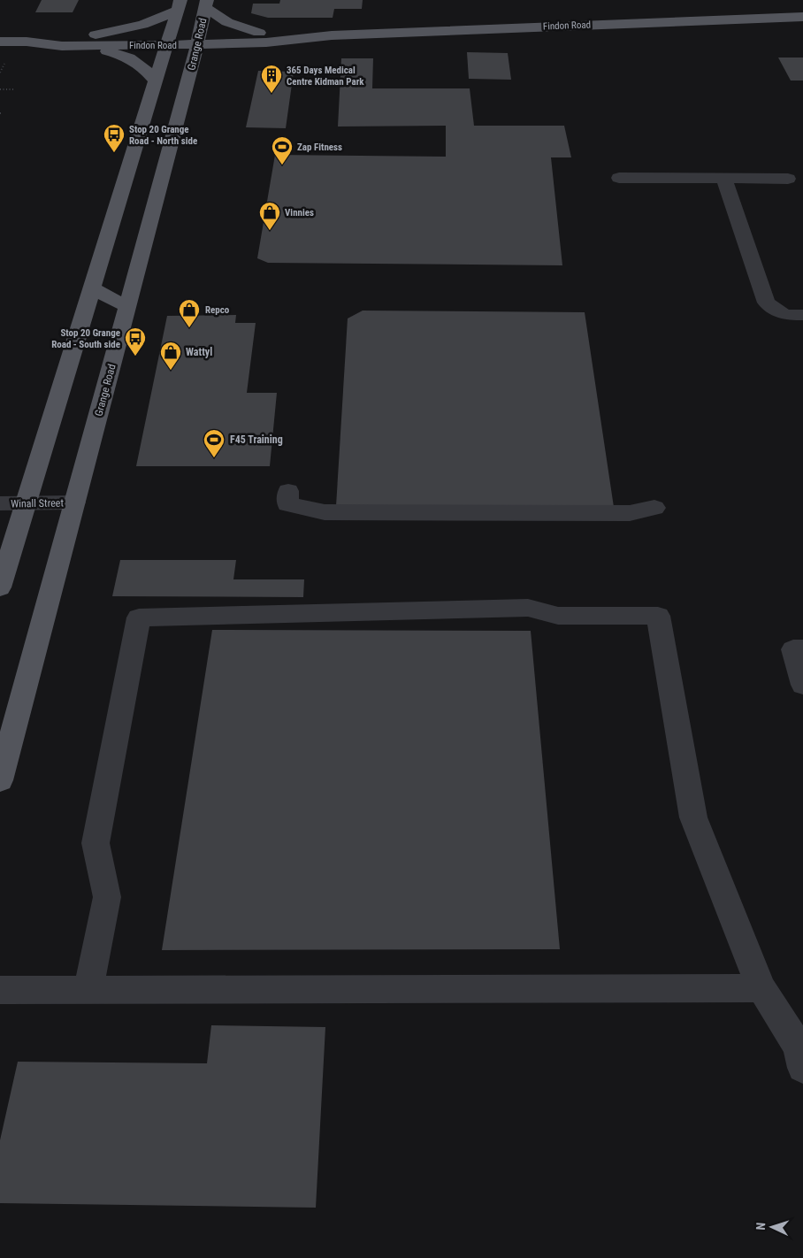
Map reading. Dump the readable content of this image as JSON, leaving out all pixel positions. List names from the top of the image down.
{
  "streets": {
    "main road": ["Findon Road", "Grange Road"],
    "street": ["Winall Street"]
  },
  "crossings": [
    ["Findon Road", "Grange Road"],
    ["Grange Road", "Winall Street"]
  ],
  "places": {
    "building": ["365 Days Medical Centre Kidman Park"],
    "bus stop": ["Stop 20 Grange Road - North side", "Stop 20 Grange Road - South side"],
    "sports": ["Zap Fitness", "F45 Training"],
    "shop": ["Vinnies", "Repco", "Wattyl"]
  },
  "north": "left"
}
